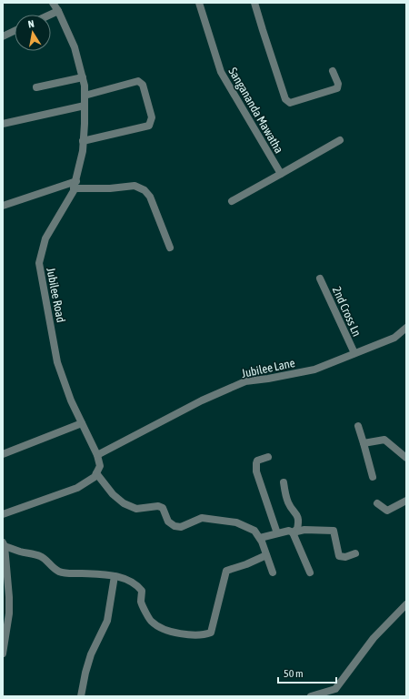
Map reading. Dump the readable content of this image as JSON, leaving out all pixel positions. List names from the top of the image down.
{
  "streets": {
    "street": [
      "Sangananda Mawatha",
      "Jubilee Road",
      "2nd Cross Ln",
      "Jubilee Lane"
    ]
  },
  "crossings": [
    ["Jubilee Road", "Jubilee Lane"],
    ["2nd Cross Ln", "Jubilee Lane"]
  ],
  "scale_bar": "50 m",
  "north": "top"
}
